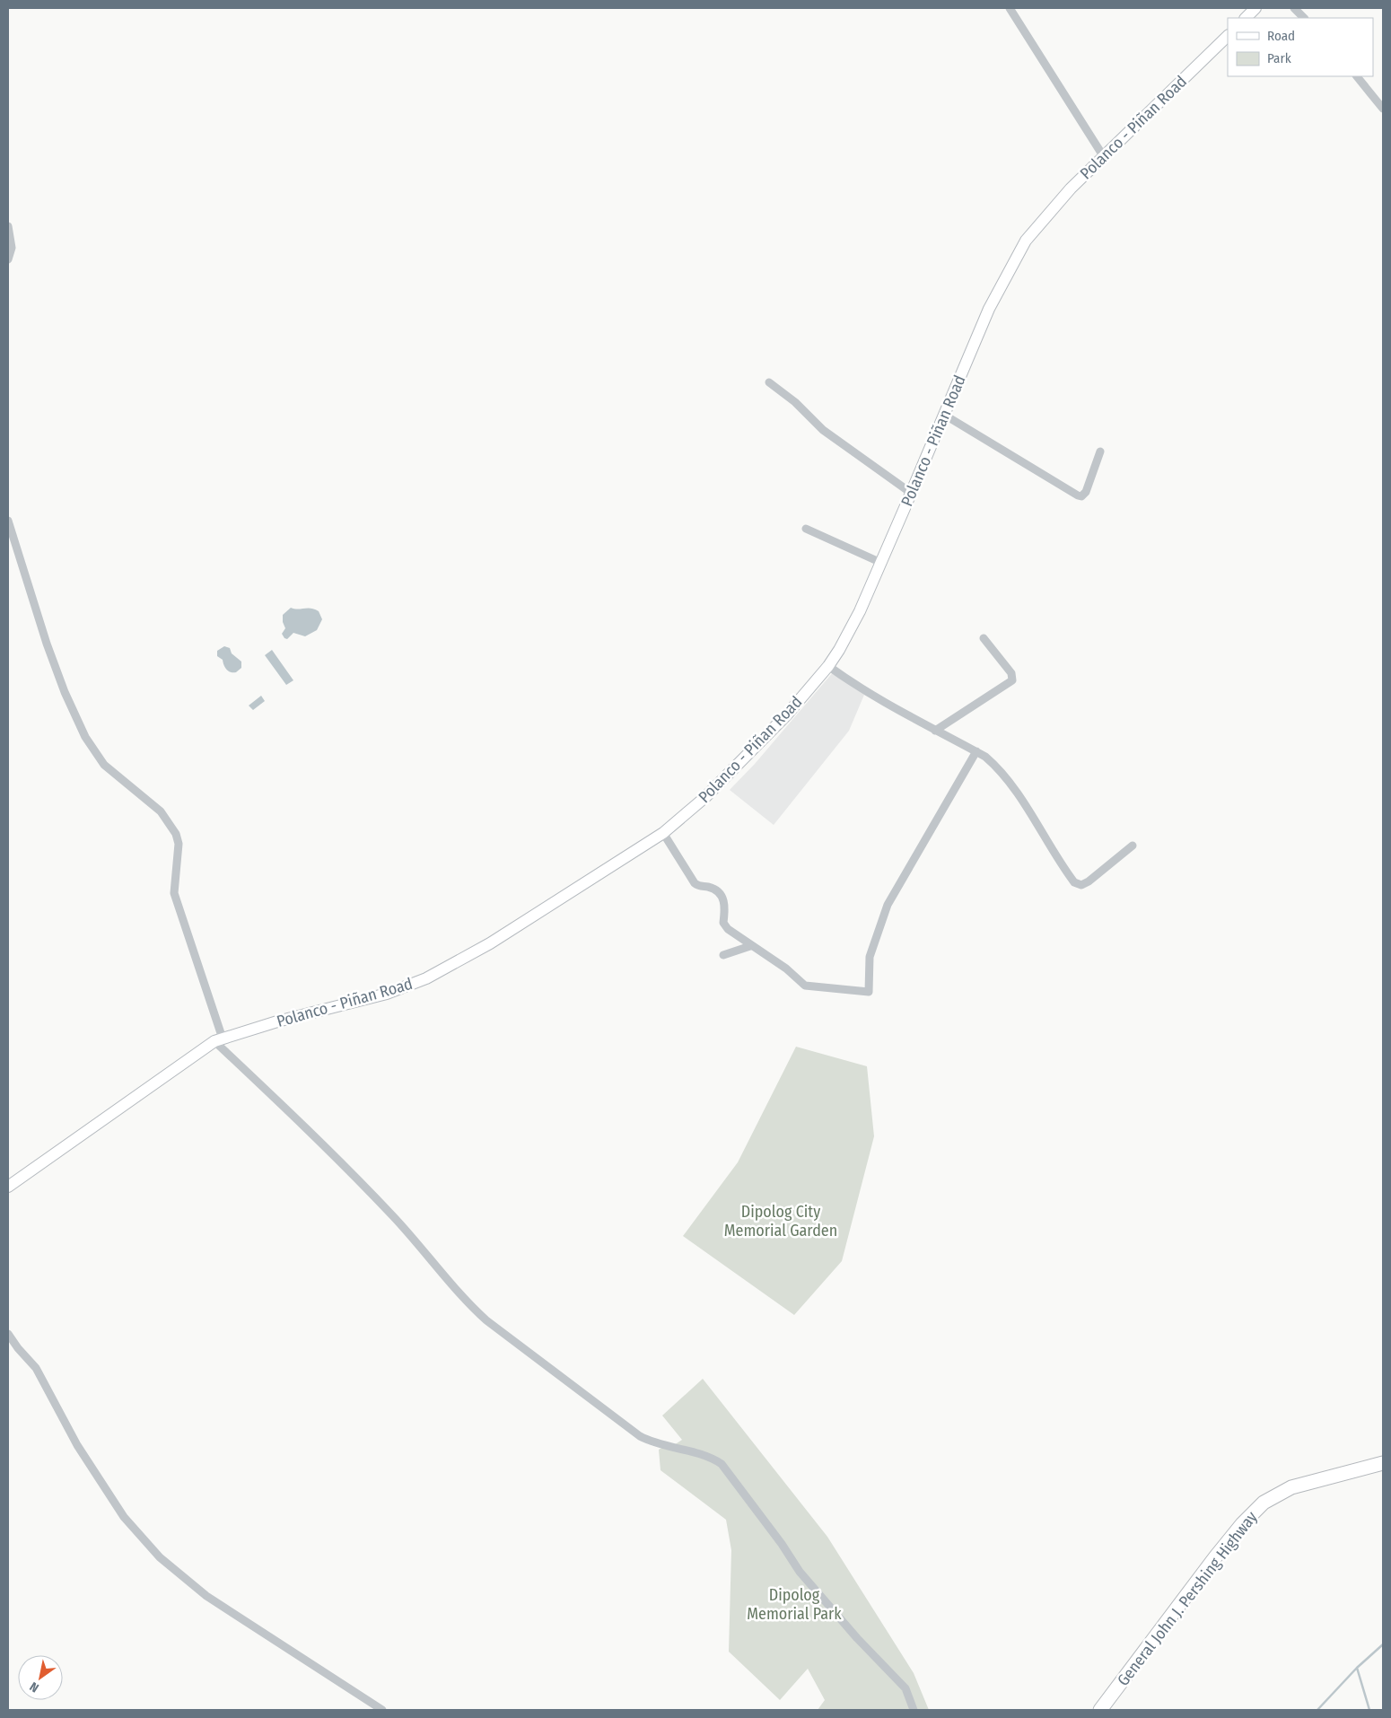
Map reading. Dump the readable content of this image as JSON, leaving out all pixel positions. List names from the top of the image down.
{
  "streets": {
    "highway": ["General John J. Pershing Highway"],
    "main road": ["Polanco - Piñan Road"]
  },
  "parks": ["Dipolog City Memorial Garden", "Dipolog Memorial Park"],
  "legend": ["Road", "Park"],
  "north": "bottom left"
}
